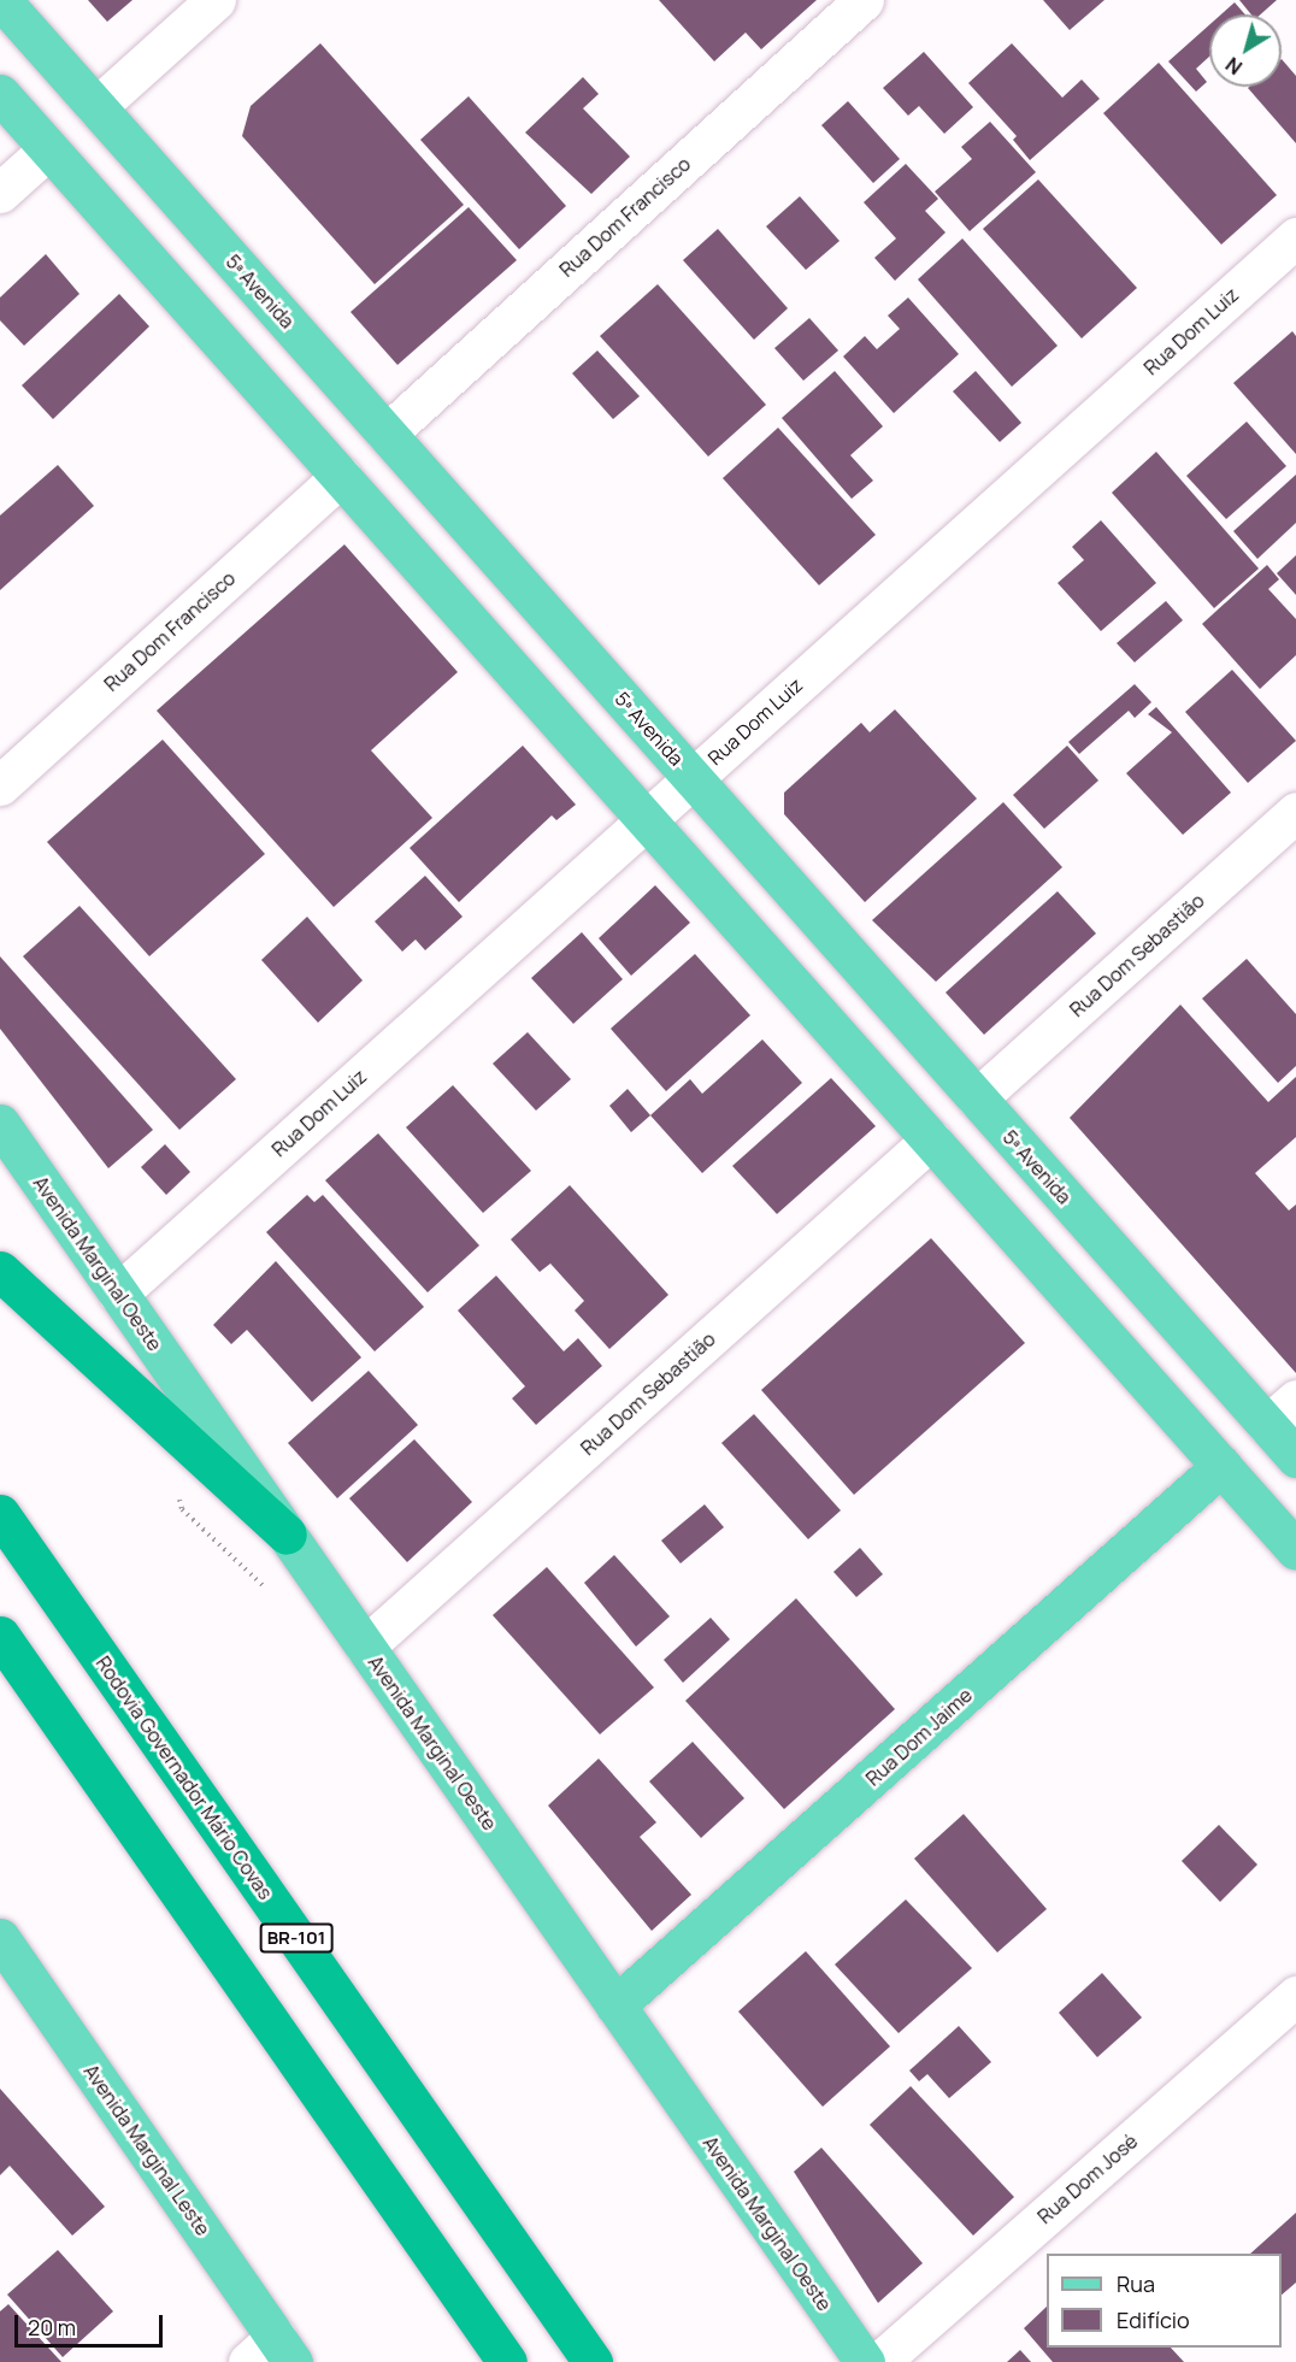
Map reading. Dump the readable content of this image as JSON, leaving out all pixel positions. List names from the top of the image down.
{
  "streets": {
    "highway": ["Rodovia Governador Mário Covas", "BR-101"],
    "main road": [
      "5ª Avenida",
      "Avenida Marginal Oeste",
      "Rua Dom Jaime",
      "Avenida Marginal Leste"
    ],
    "street": [
      "Rua Dom Francisco",
      "Rua Dom Luiz",
      "Rua Dom Sebastião",
      "Rua Dom José"
    ]
  },
  "crossings": [
    ["Rua Dom Francisco", "5ª Avenida"],
    ["5ª Avenida", "Rua Dom Luiz"],
    ["5ª Avenida", "Rua Dom Sebastião"],
    ["Rua Dom Luiz", "Avenida Marginal Oeste"],
    ["Rua Dom Sebastião", "Avenida Marginal Oeste"],
    ["Avenida Marginal Oeste", "Rua Dom Jaime"]
  ],
  "legend": ["Rua", "Edifício"],
  "scale_bar": "20 m",
  "north": "bottom left"
}
